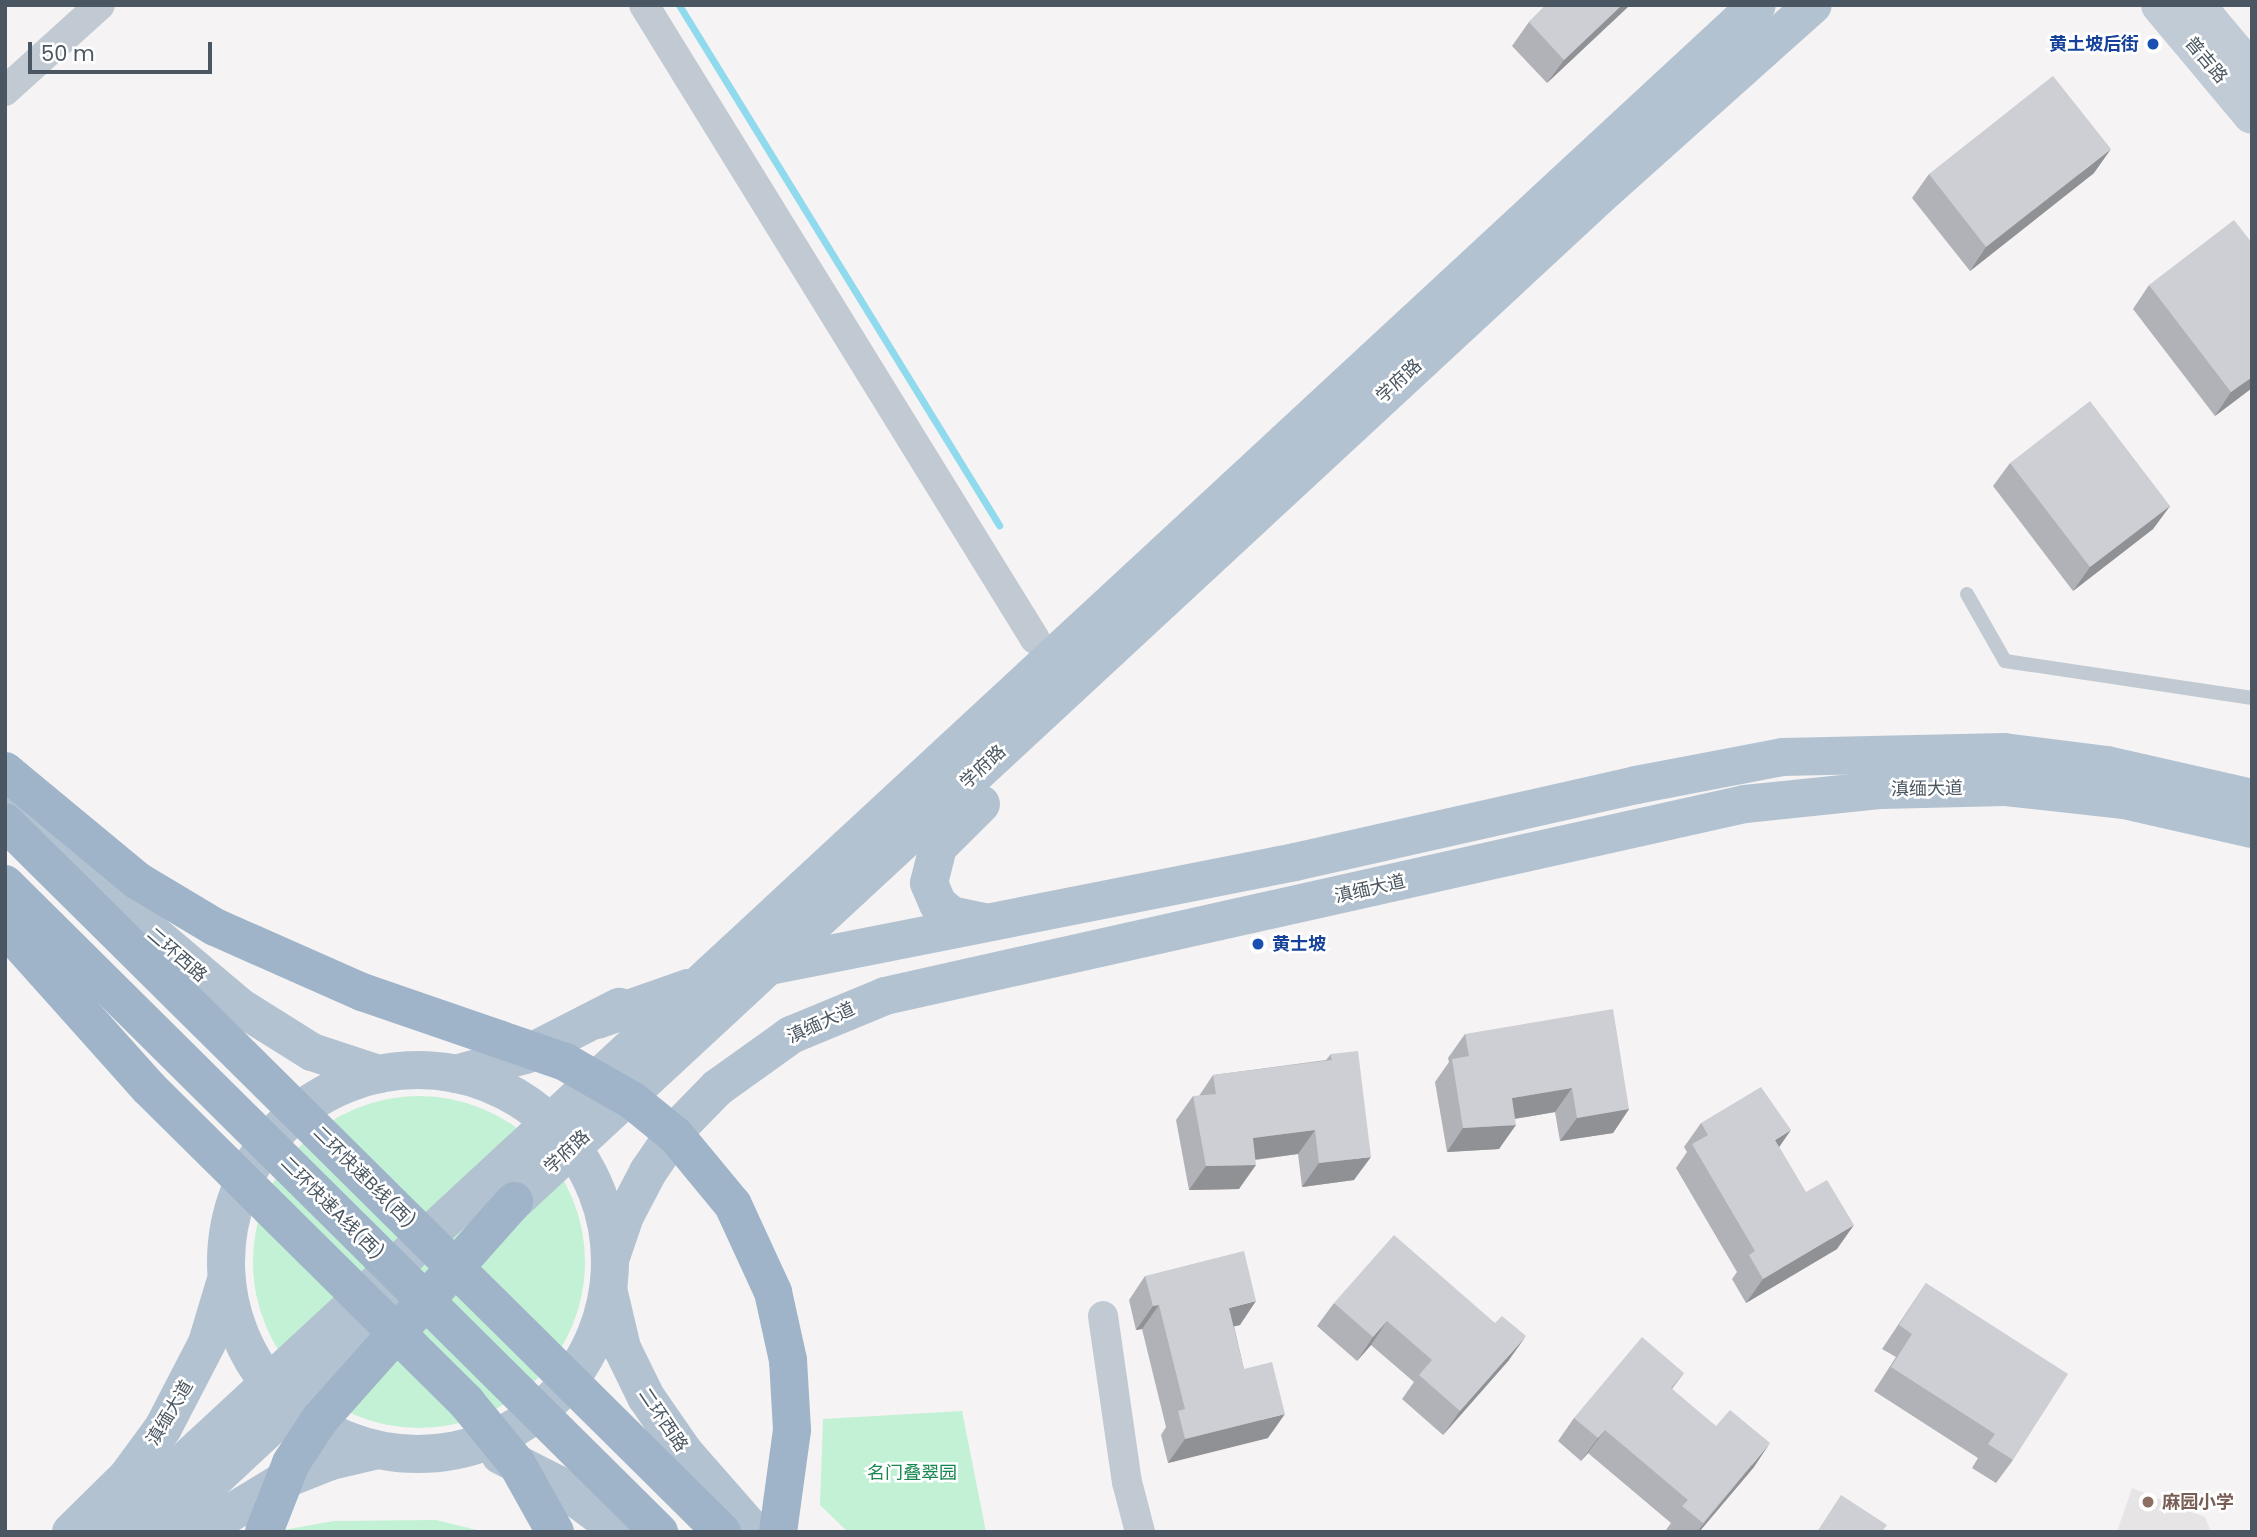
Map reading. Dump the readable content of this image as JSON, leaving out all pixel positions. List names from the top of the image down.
{
  "streets": {
    "highway": ["二环快速B线(西)", "二环快速A线(西)"],
    "main road": [
      "普吉路",
      "学府路",
      "滇缅大道",
      "二环西路"
    ]
  },
  "crossings": [
    ["学府路", "滇缅大道"],
    ["学府路", "二环西路"],
    ["滇缅大道", "二环西路"]
  ],
  "parks": ["名门叠翠园"],
  "places": ["黄土坡后街", "黄士坡", "麻园小学"],
  "scale_bar": "50 m"
}
